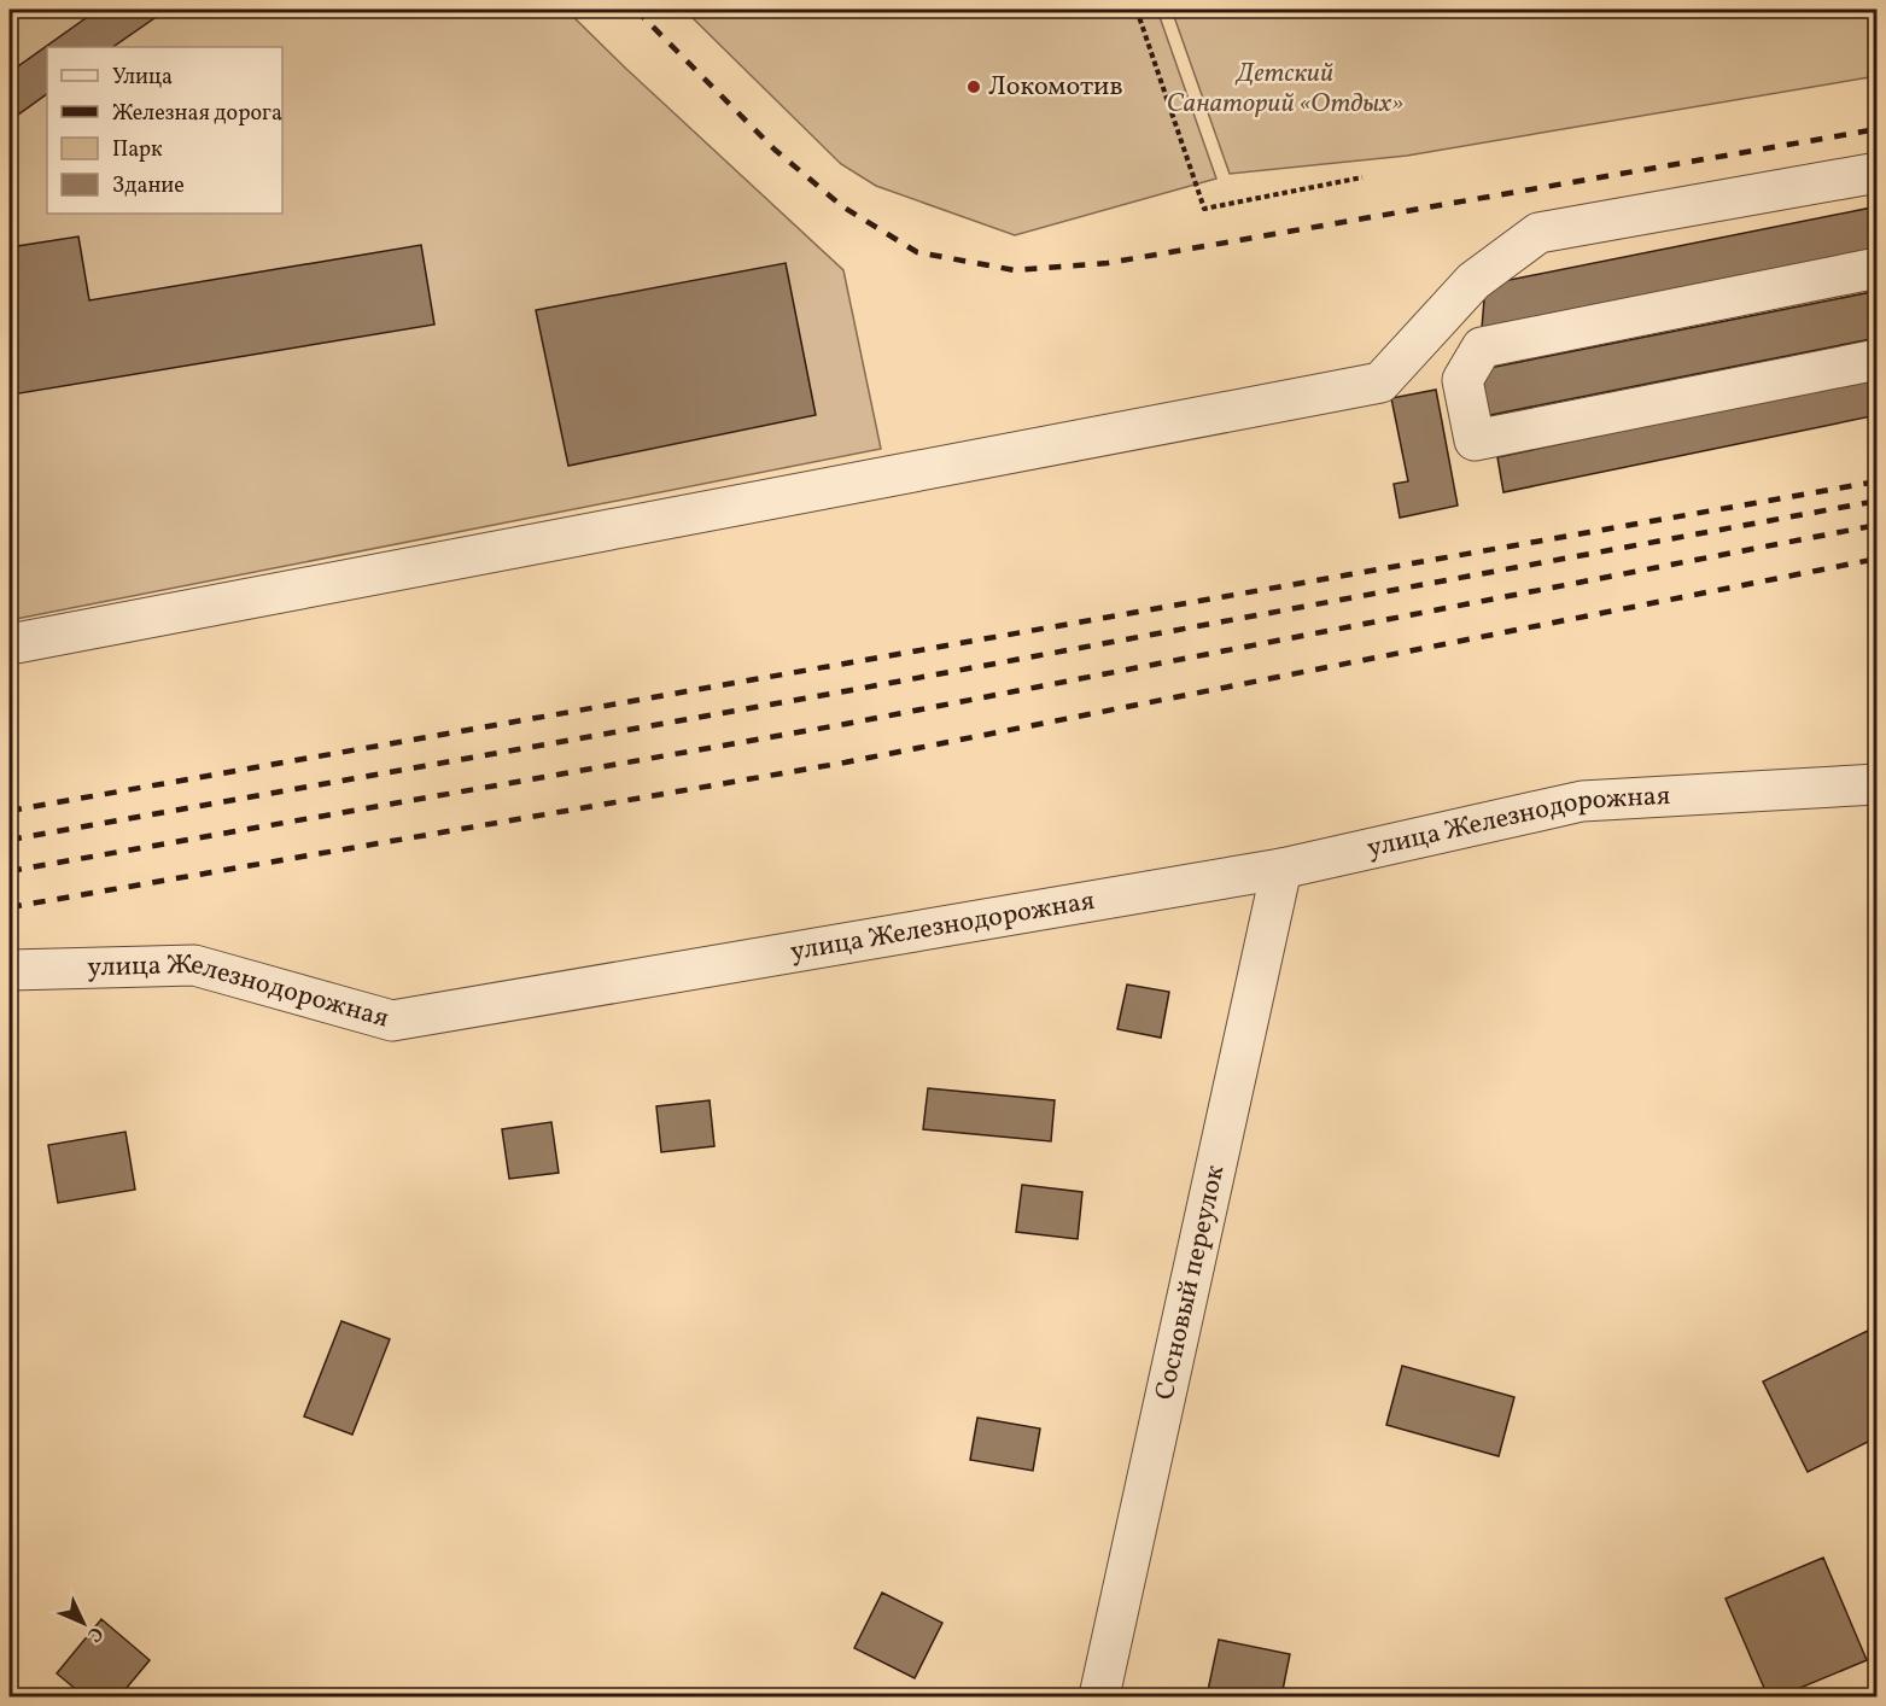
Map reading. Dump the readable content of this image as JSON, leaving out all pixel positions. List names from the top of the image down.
{
  "streets": {
    "street": ["улица Железнодорожная", "Сосновый переулок"]
  },
  "crossings": [
    ["улица Железнодорожная", "Сосновый переулок"]
  ],
  "parks": ["Детский Санаторий «Отдых»"],
  "places": ["Локомотив"],
  "legend": [
    "Улица",
    "Железная дорога",
    "Парк",
    "Здание"
  ],
  "north": "bottom right"
}
